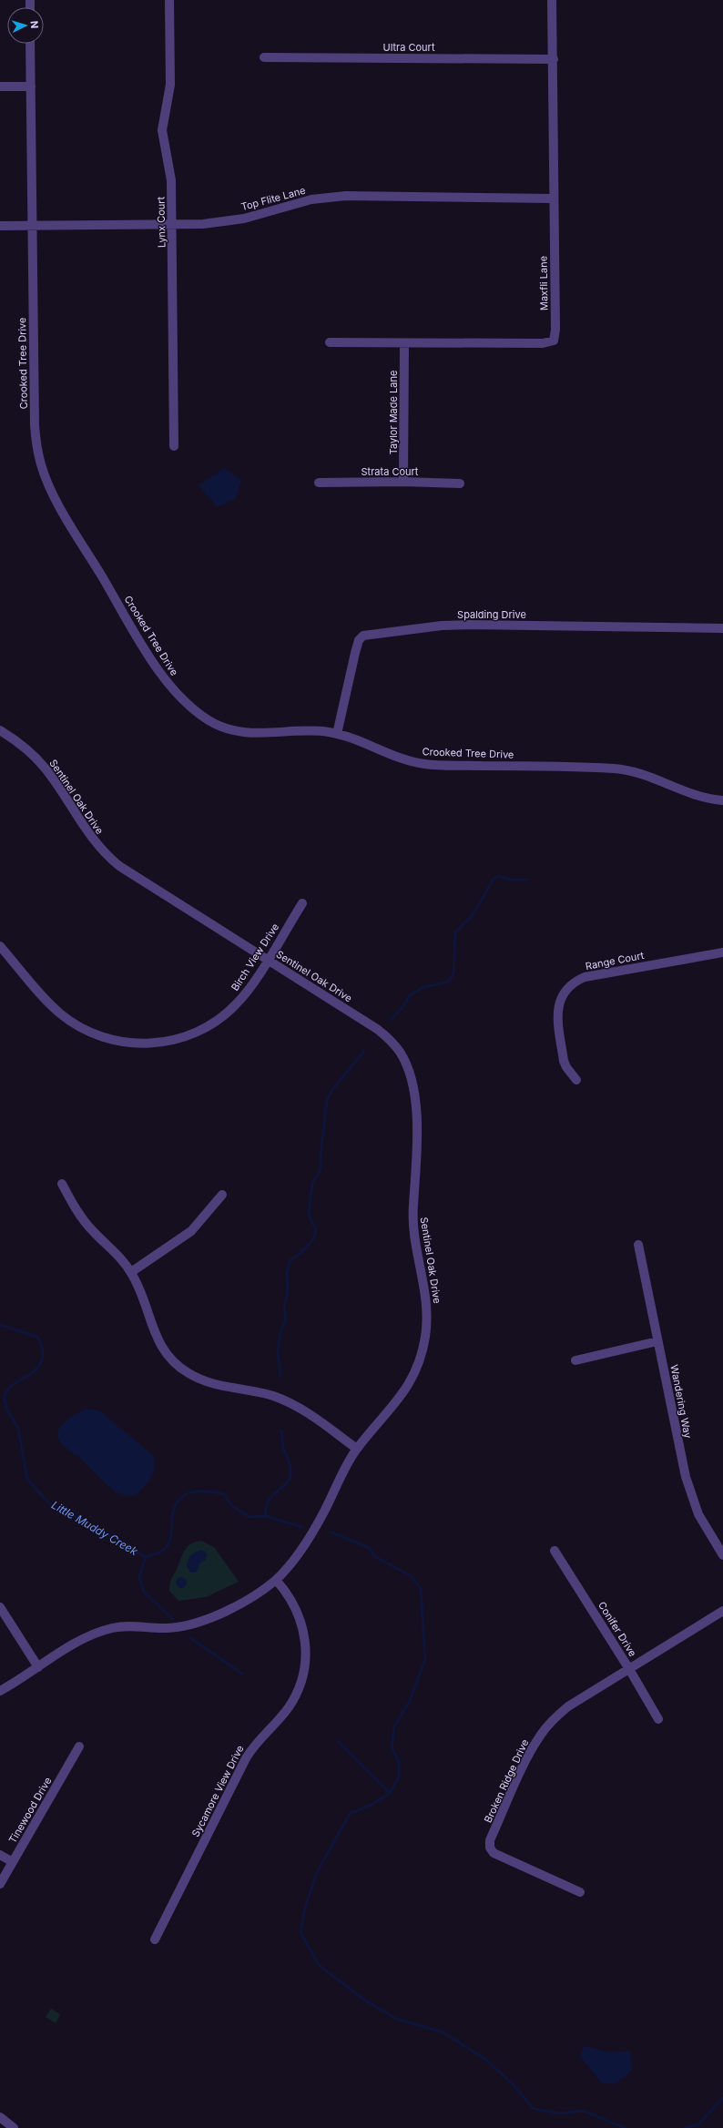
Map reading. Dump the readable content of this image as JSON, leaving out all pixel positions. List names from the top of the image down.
{
  "streets": {
    "street": [
      "Ultra Court",
      "Top Flite Lane",
      "Lynx Court",
      "Maxfli Lane",
      "Crooked Tree Drive",
      "Taylor Made Lane",
      "Strata Court",
      "Spalding Drive",
      "Sentinel Oak Drive",
      "Birch View Drive",
      "Range Court",
      "Wandering Way",
      "Conifer Drive",
      "Broken Ridge Drive",
      "Sycamore View Drive",
      "Tinewood Drive"
    ]
  },
  "crossings": [
    ["Ultra Court", "Maxfli Lane"],
    ["Top Flite Lane", "Lynx Court"],
    ["Top Flite Lane", "Maxfli Lane"],
    ["Top Flite Lane", "Crooked Tree Drive"],
    ["Maxfli Lane", "Taylor Made Lane"],
    ["Crooked Tree Drive", "Spalding Drive"],
    ["Taylor Made Lane", "Strata Court"],
    ["Sentinel Oak Drive", "Birch View Drive"],
    ["Sentinel Oak Drive", "Sycamore View Drive"],
    ["Conifer Drive", "Broken Ridge Drive"]
  ],
  "water": ["Little Muddy Creek"],
  "north": "right"
}
